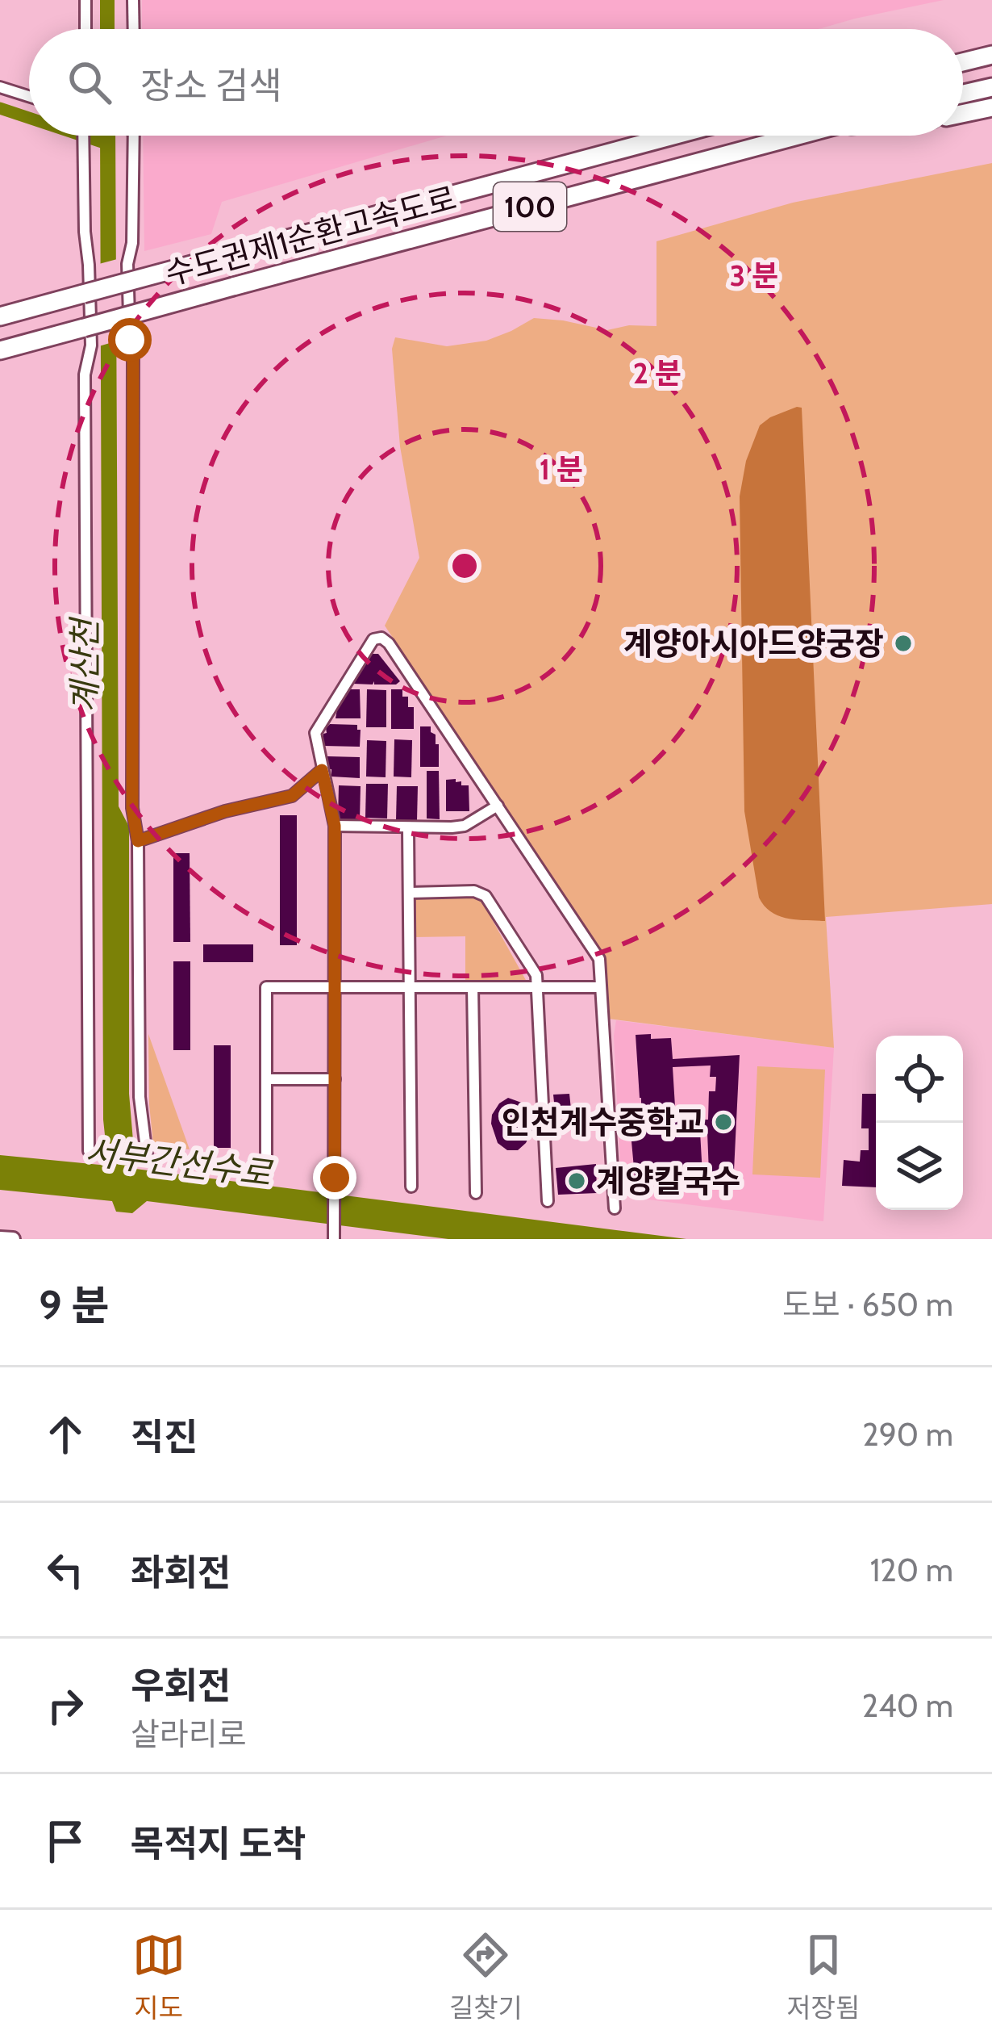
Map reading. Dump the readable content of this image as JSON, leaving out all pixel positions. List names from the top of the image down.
{
  "streets": {
    "highway": ["100", "수도권제1순환고속도로"]
  },
  "water": ["계산천", "서부간선수로"],
  "places": ["계양아시아드양궁장", "인천계수중학교", "계양칼국수"],
  "page": {
    "search": "장소 검색",
    "heading": ["9 분", "도보 · 650 m"],
    "list": [
      ["직진", "290 m"],
      ["좌회전", "120 m"],
      ["우회전", "살라리로", "240 m"],
      "목적지 도착"
    ],
    "nav": ["지도", "길찾기", "저장됨"]
  },
  "rings": ["3 분", "2 분", "1 분"]
}
